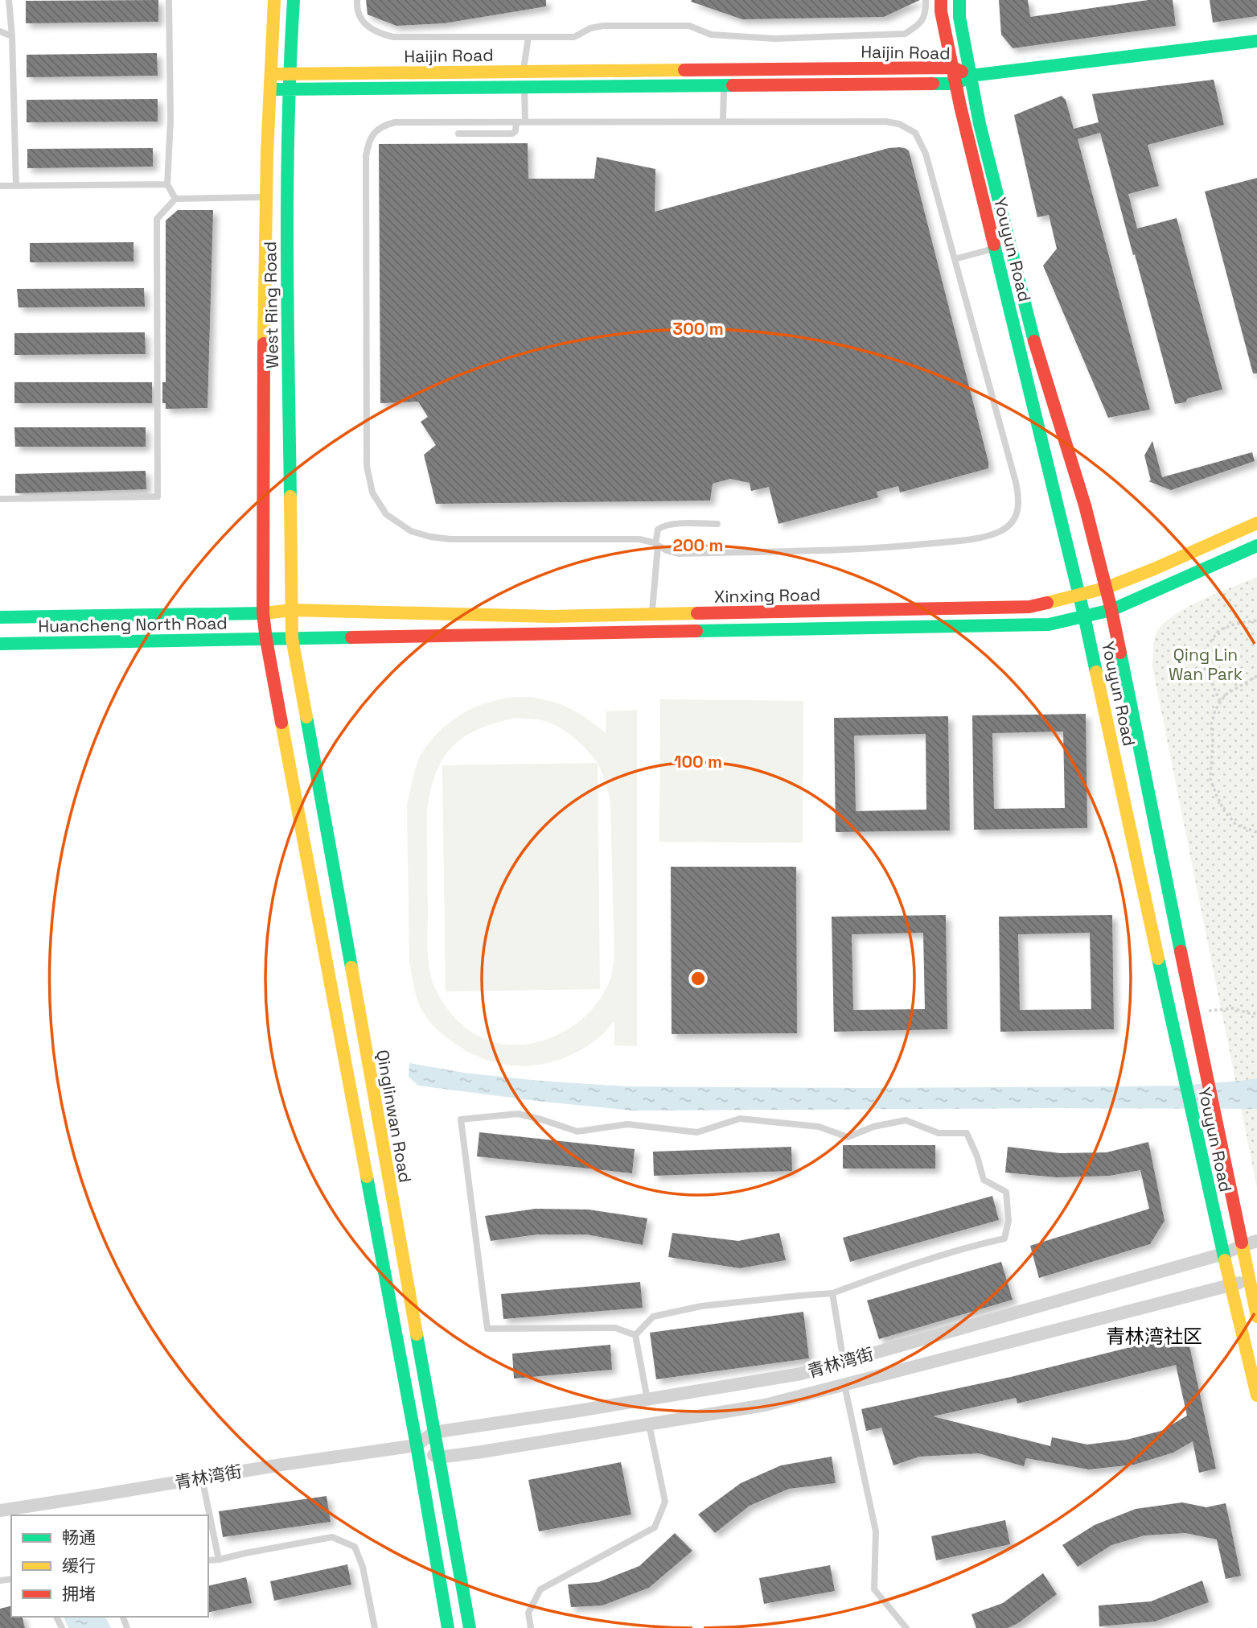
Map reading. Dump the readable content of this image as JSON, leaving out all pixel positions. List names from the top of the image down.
{
  "streets": {
    "main road": [
      "Haijin Road",
      "Youyun Road",
      "West Ring Road",
      "Xinxing Road",
      "Huancheng North Road",
      "Qinglinwan Road"
    ],
    "street": ["青林湾街"]
  },
  "crossings": [
    ["Haijin Road", "Youyun Road"],
    ["Haijin Road", "West Ring Road"],
    ["Youyun Road", "Xinxing Road"],
    ["Youyun Road", "青林湾街"],
    ["West Ring Road", "Xinxing Road"],
    ["West Ring Road", "Qinglinwan Road"],
    ["Xinxing Road", "Huancheng North Road"],
    ["Xinxing Road", "Qinglinwan Road"],
    ["Qinglinwan Road", "青林湾街"]
  ],
  "districts": ["青林湾社区"],
  "parks": ["Qing Lin Wan Park"],
  "legend": ["畅通", "缓行", "拥堵"],
  "rings": ["300 m", "200 m", "100 m"]
}
